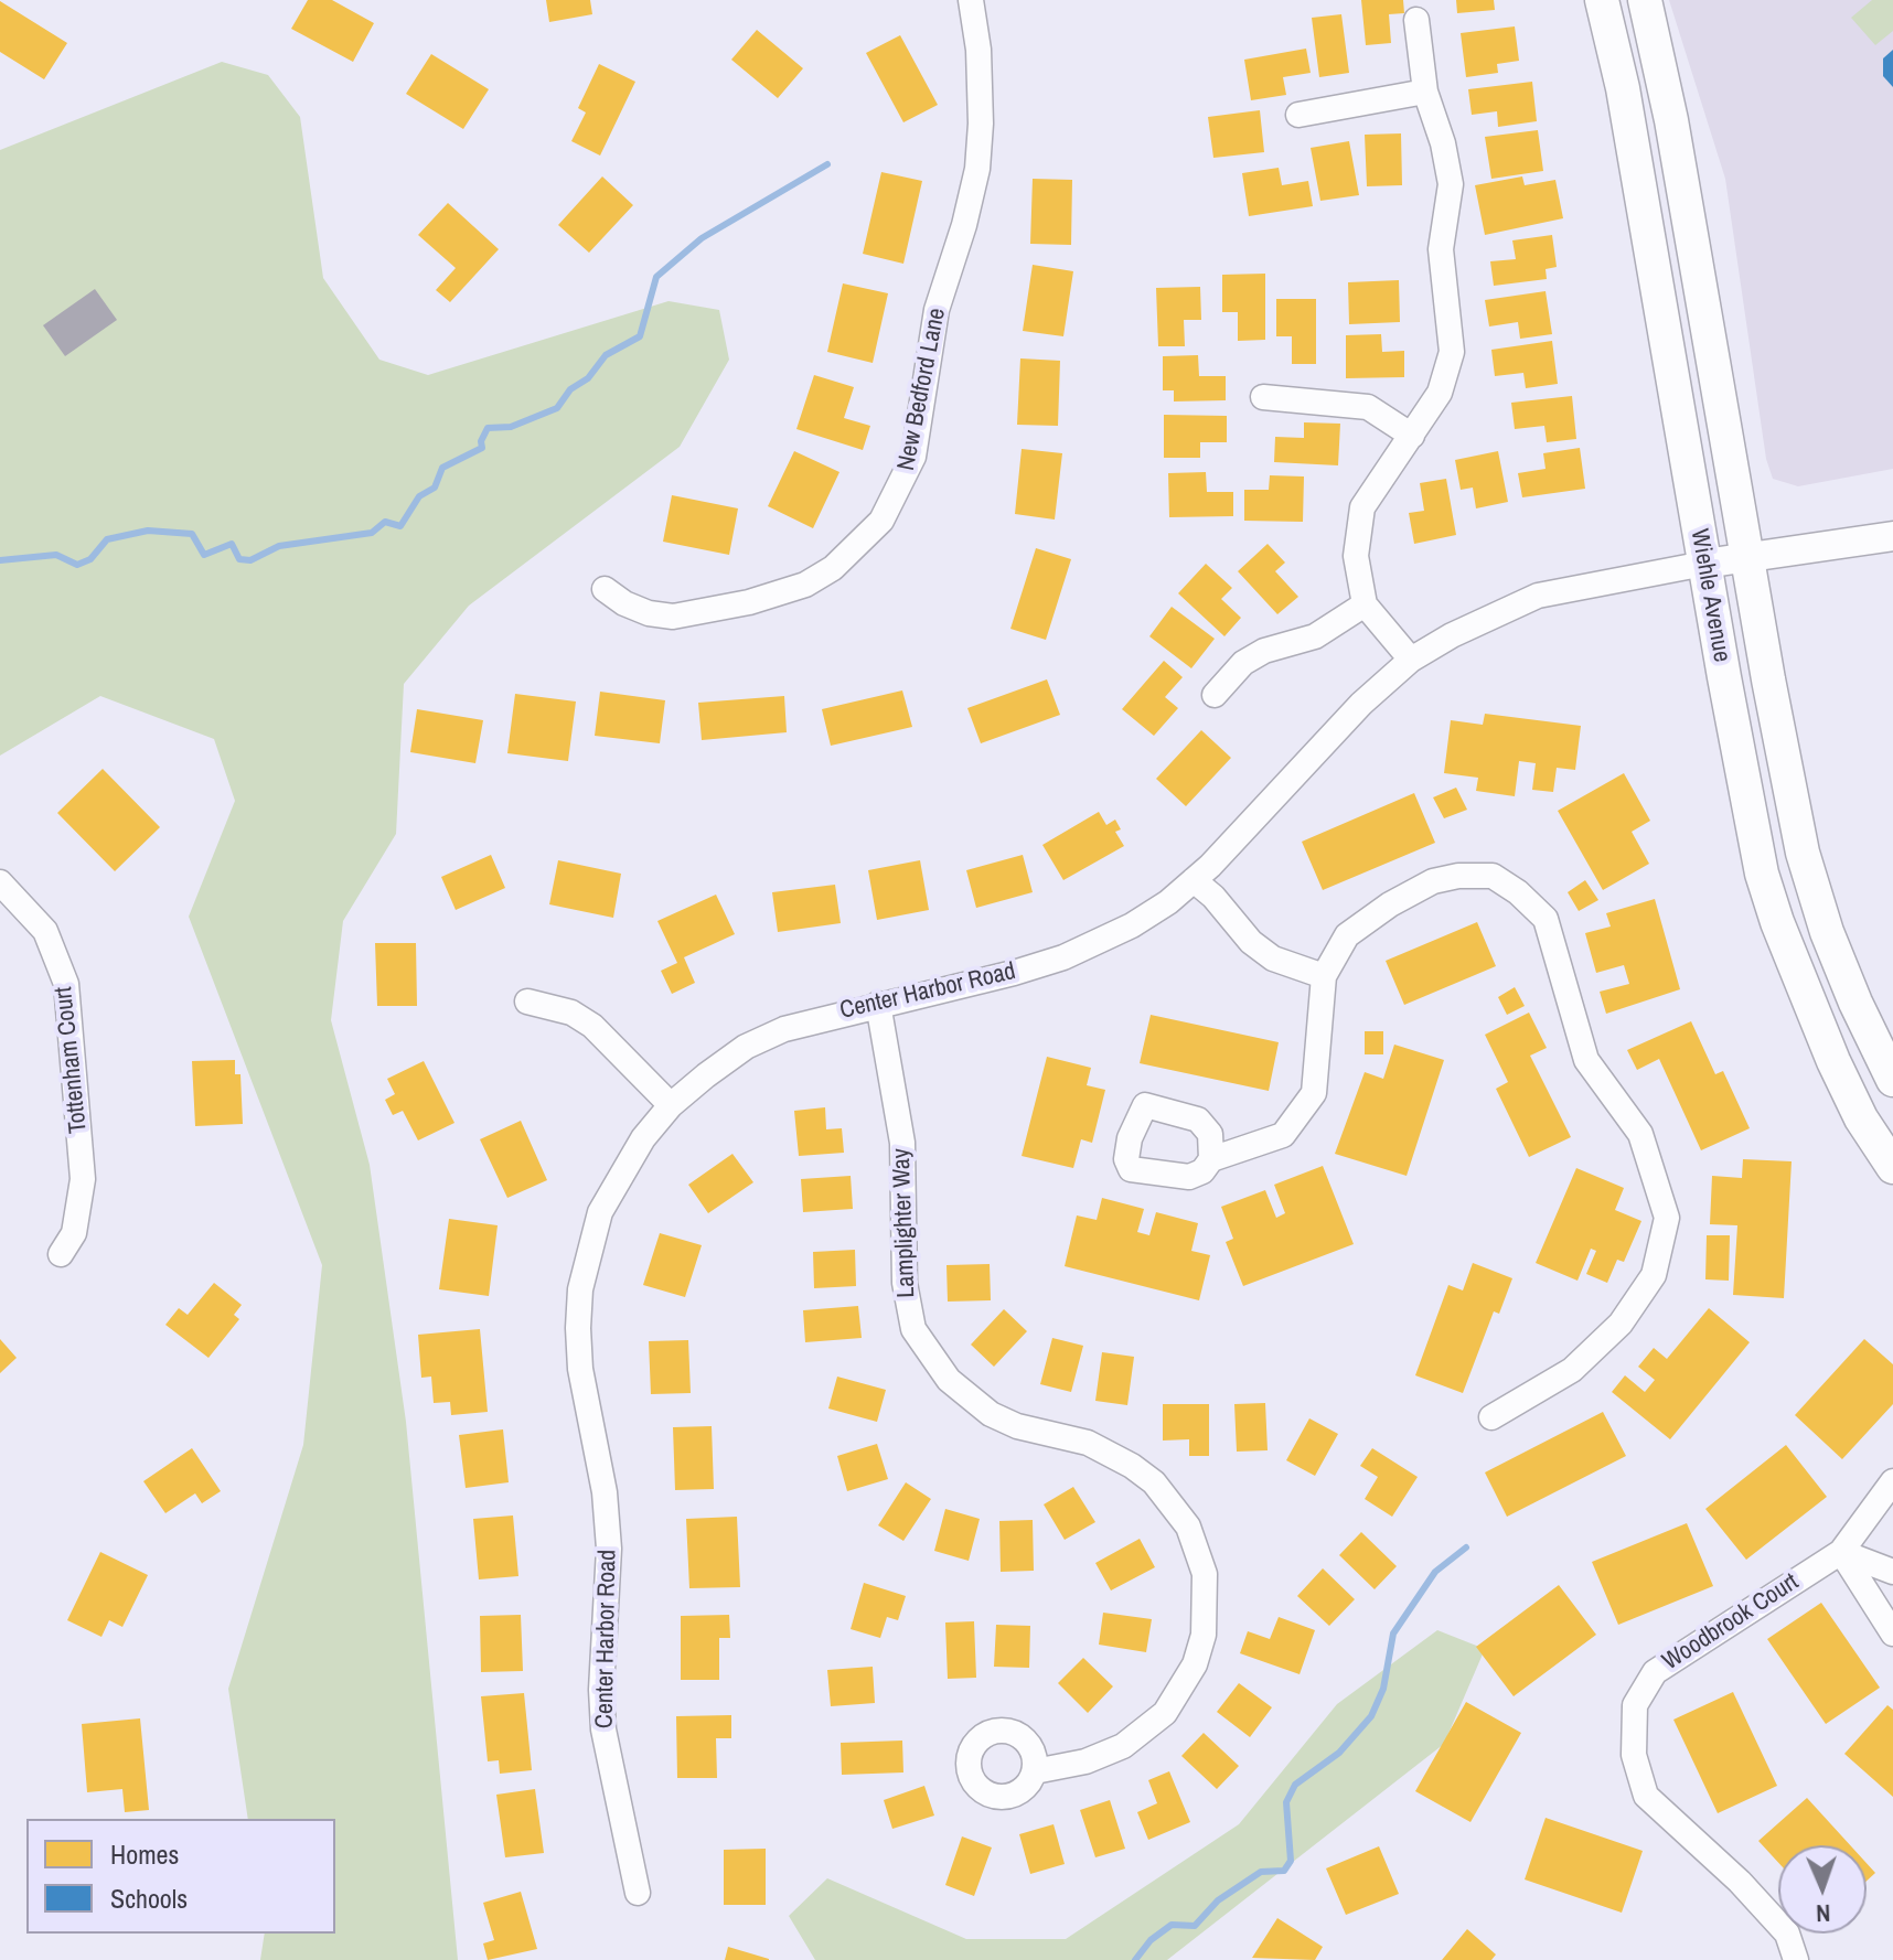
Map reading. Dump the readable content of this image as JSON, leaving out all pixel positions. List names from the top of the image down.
{
  "streets": {
    "main road": ["Wiehle Avenue"],
    "street": [
      "New Bedford Lane",
      "Center Harbor Road",
      "Tottenham Court",
      "Lamplighter Way",
      "Woodbrook Court"
    ]
  },
  "crossings": [
    ["Wiehle Avenue", "Center Harbor Road"],
    ["Center Harbor Road", "Lamplighter Way"]
  ],
  "legend": ["Homes", "Schools"],
  "north": "bottom"
}
